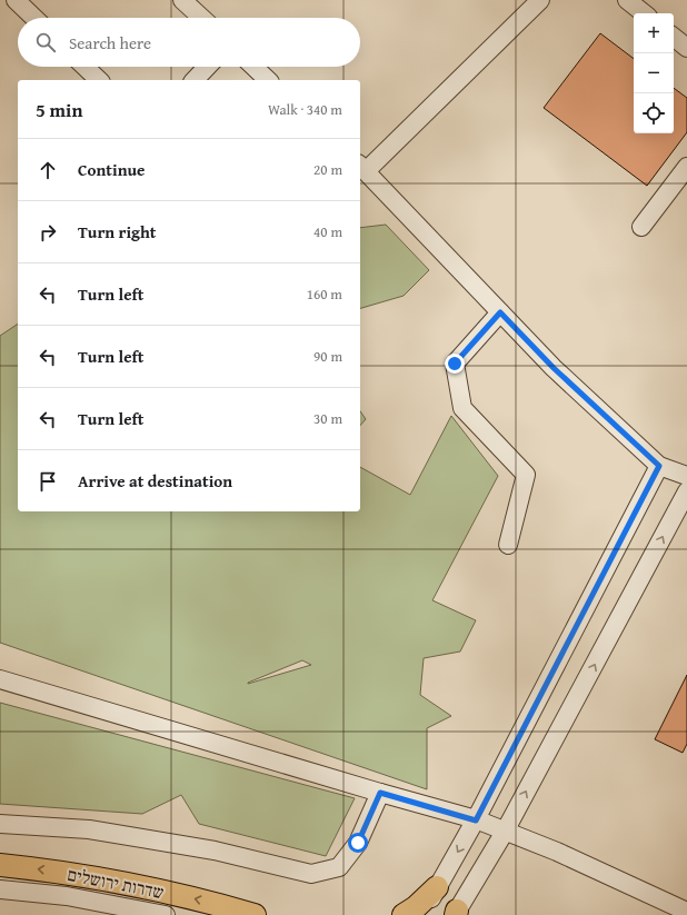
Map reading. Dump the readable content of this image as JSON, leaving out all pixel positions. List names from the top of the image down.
{
  "streets": {
    "main road": ["שדרות ירושלים"]
  },
  "one_way": ["שדרות ירושלים"],
  "page": {
    "map_buttons": ["+", "−"],
    "search": "Search here",
    "heading": ["5 min", "Walk · 340 m"],
    "list": [
      ["Continue", "20 m"],
      ["Turn right", "40 m"],
      ["Turn left", "160 m"],
      ["Turn left", "90 m"],
      ["Turn left", "30 m"],
      "Arrive at destination"
    ]
  }
}
